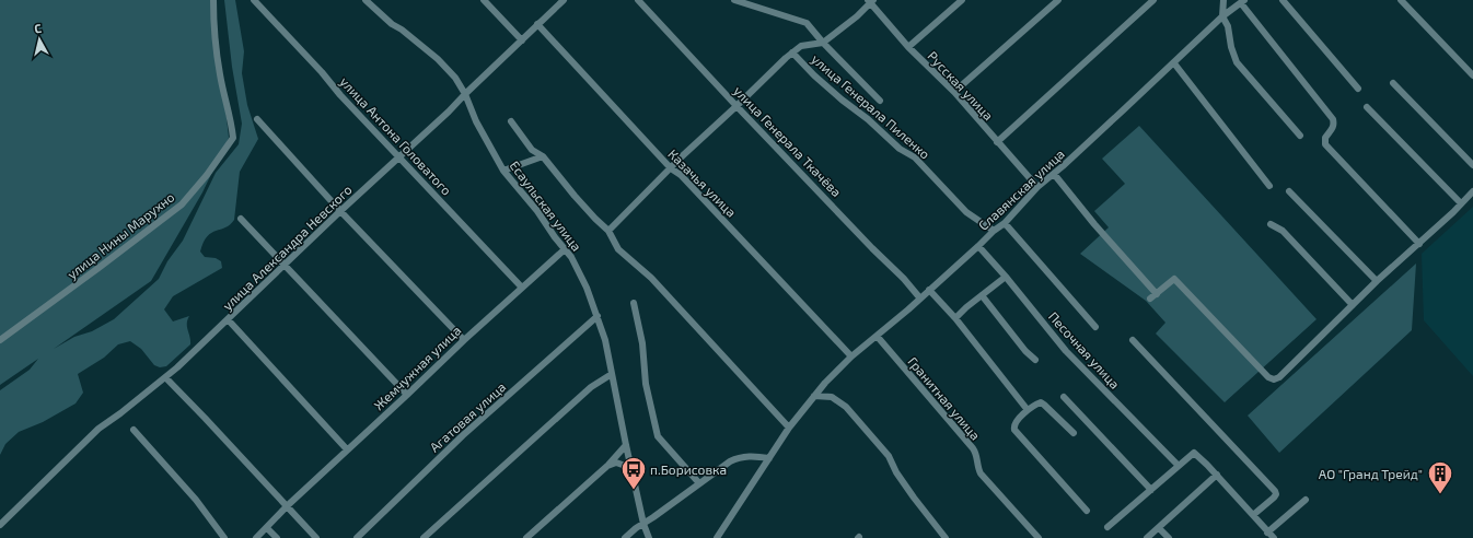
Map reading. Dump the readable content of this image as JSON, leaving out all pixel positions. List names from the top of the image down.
{
  "streets": {
    "street": [
      "Русская улица",
      "улица Генерала Пиленко",
      "улица Антона Головатого",
      "улица Генерала Ткачёва",
      "Казачья улица",
      "Славянская улица",
      "Есаульская улица",
      "улица Нины Марухно",
      "улица Александра Невского",
      "Песочная улица",
      "Жемчужная улица",
      "Гранитная улица",
      "Агатовая улица"
    ]
  },
  "crossings": [
    ["Русская улица", "Славянская улица"],
    ["улица Генерала Пиленко", "Славянская улица"],
    ["улица Антона Головатого", "улица Александра Невского"],
    ["улица Антона Головатого", "Жемчужная улица"],
    ["улица Генерала Ткачёва", "Славянская улица"],
    ["Казачья улица", "Славянская улица"],
    ["Казачья улица", "улица Александра Невского"],
    ["Славянская улица", "Есаульская улица"],
    ["Славянская улица", "Песочная улица"],
    ["Славянская улица", "Гранитная улица"],
    ["Есаульская улица", "улица Александра Невского"],
    ["Есаульская улица", "Жемчужная улица"],
    ["Есаульская улица", "Агатовая улица"]
  ],
  "places": {
    "bus stop": ["п.Борисовка"],
    "building": ["АО \"Гранд Трейд\""]
  },
  "north": "top"
}
